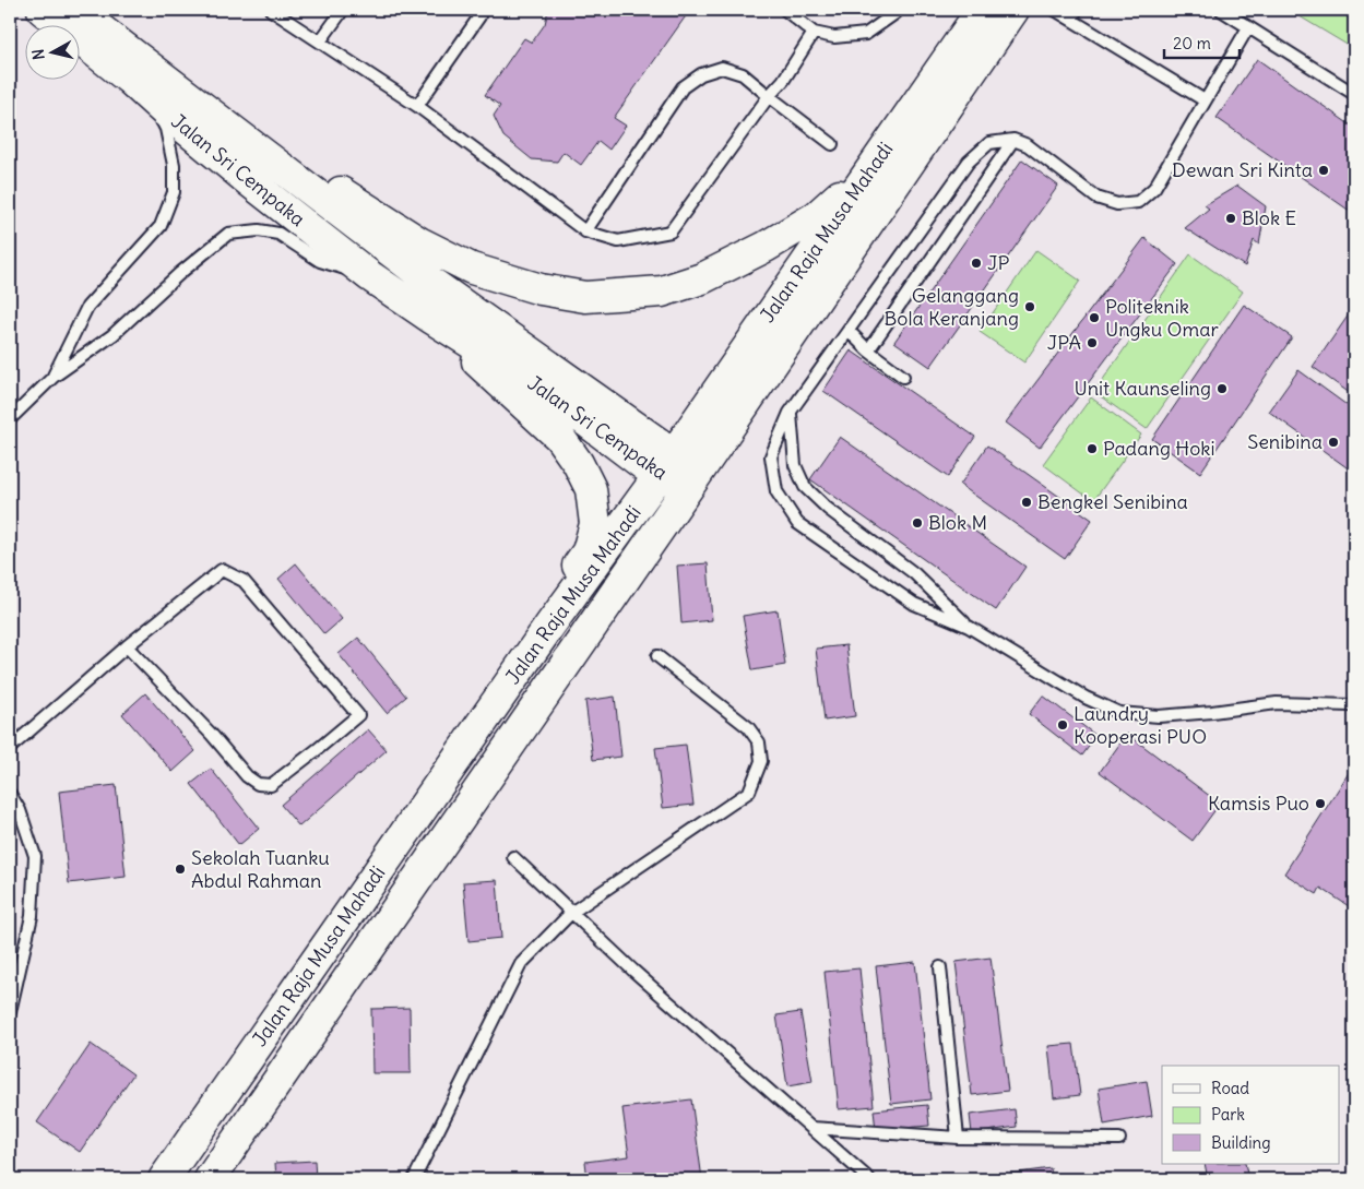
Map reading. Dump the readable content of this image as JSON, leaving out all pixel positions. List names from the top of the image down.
{
  "streets": {
    "main road": ["Jalan Sri Cempaka", "Jalan Raja Musa Mahadi"]
  },
  "crossings": [
    ["Jalan Sri Cempaka", "Jalan Raja Musa Mahadi"]
  ],
  "places": [
    "Dewan Sri Kinta",
    "Blok E",
    "JP",
    "Gelanggang Bola Keranjang",
    "Politeknik Ungku Omar",
    "JPA",
    "Unit Kaunseling",
    "Senibina",
    "Padang Hoki",
    "Bengkel Senibina",
    "Blok M",
    "Laundry Kooperasi PUO",
    "Kamsis Puo",
    "Sekolah Tuanku Abdul Rahman"
  ],
  "legend": ["Road", "Park", "Building"],
  "scale_bar": "20 m",
  "north": "left"
}
